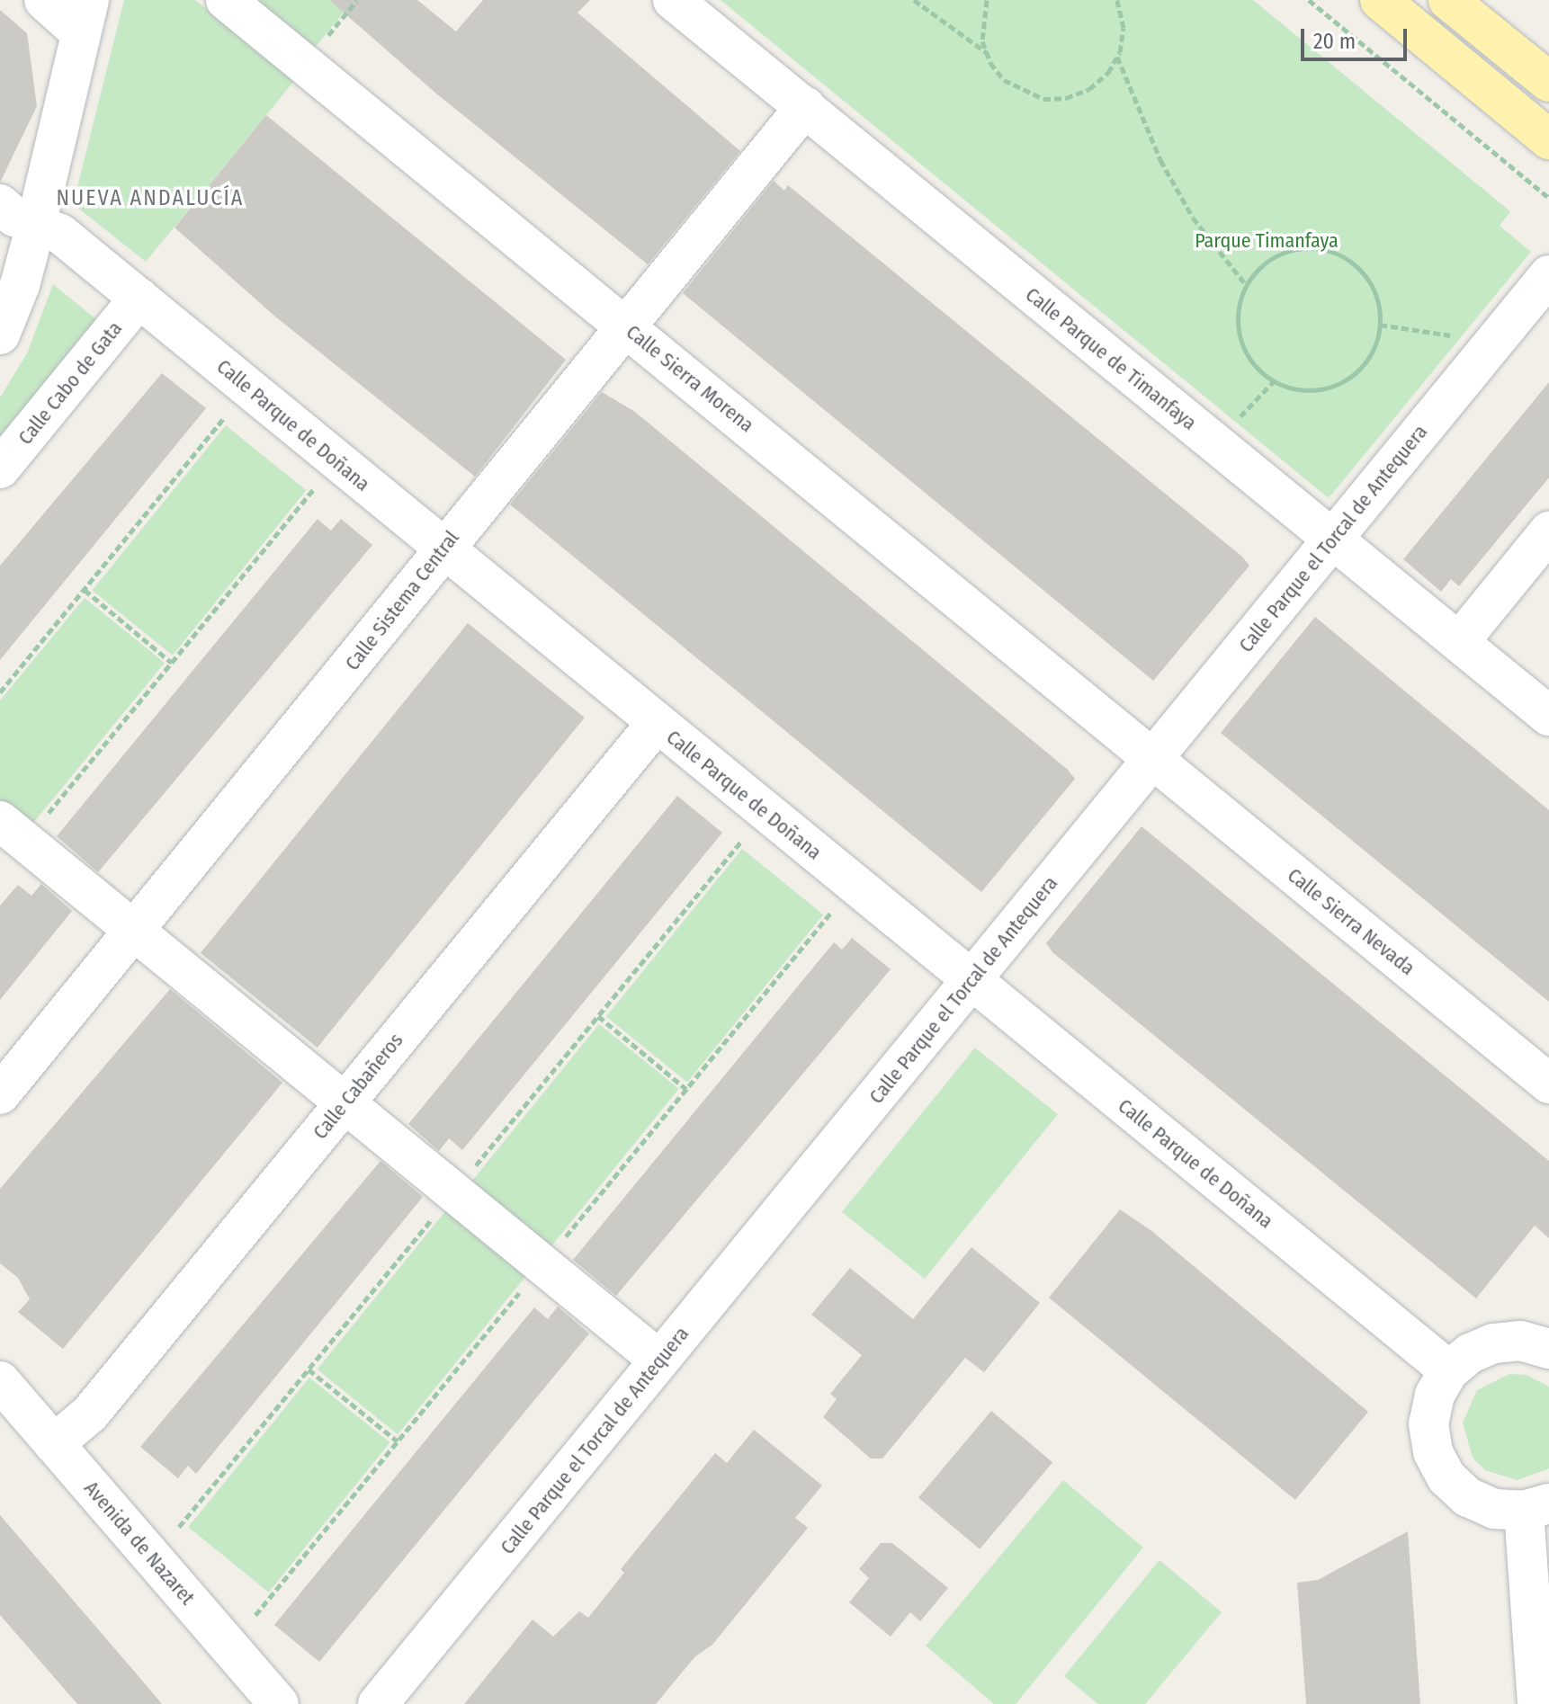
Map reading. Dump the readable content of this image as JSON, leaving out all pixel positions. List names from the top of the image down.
{
  "streets": {
    "street": [
      "Calle Parque de Timanfaya",
      "Calle Sierra Morena",
      "Calle Cabo de Gata",
      "Calle Parque de Doñana",
      "Calle Parque el Torcal de Antequera",
      "Calle Sistema Central",
      "Calle Sierra Nevada",
      "Calle Cabañeros",
      "Avenida de Nazaret"
    ]
  },
  "crossings": [
    ["Calle Parque de Timanfaya", "Calle Parque el Torcal de Antequera"],
    ["Calle Parque de Timanfaya", "Calle Sistema Central"],
    ["Calle Sierra Morena", "Calle Parque el Torcal de Antequera"],
    ["Calle Sierra Morena", "Calle Sistema Central"],
    ["Calle Sierra Morena", "Calle Sierra Nevada"],
    ["Calle Cabo de Gata", "Calle Parque de Doñana"],
    ["Calle Parque de Doñana", "Calle Parque el Torcal de Antequera"],
    ["Calle Parque de Doñana", "Calle Sistema Central"],
    ["Calle Parque de Doñana", "Calle Cabañeros"],
    ["Calle Parque el Torcal de Antequera", "Calle Sierra Nevada"],
    ["Calle Cabañeros", "Avenida de Nazaret"]
  ],
  "districts": ["NUEVA ANDALUCÍA"],
  "parks": ["Parque Timanfaya"],
  "scale_bar": "20 m"
}
